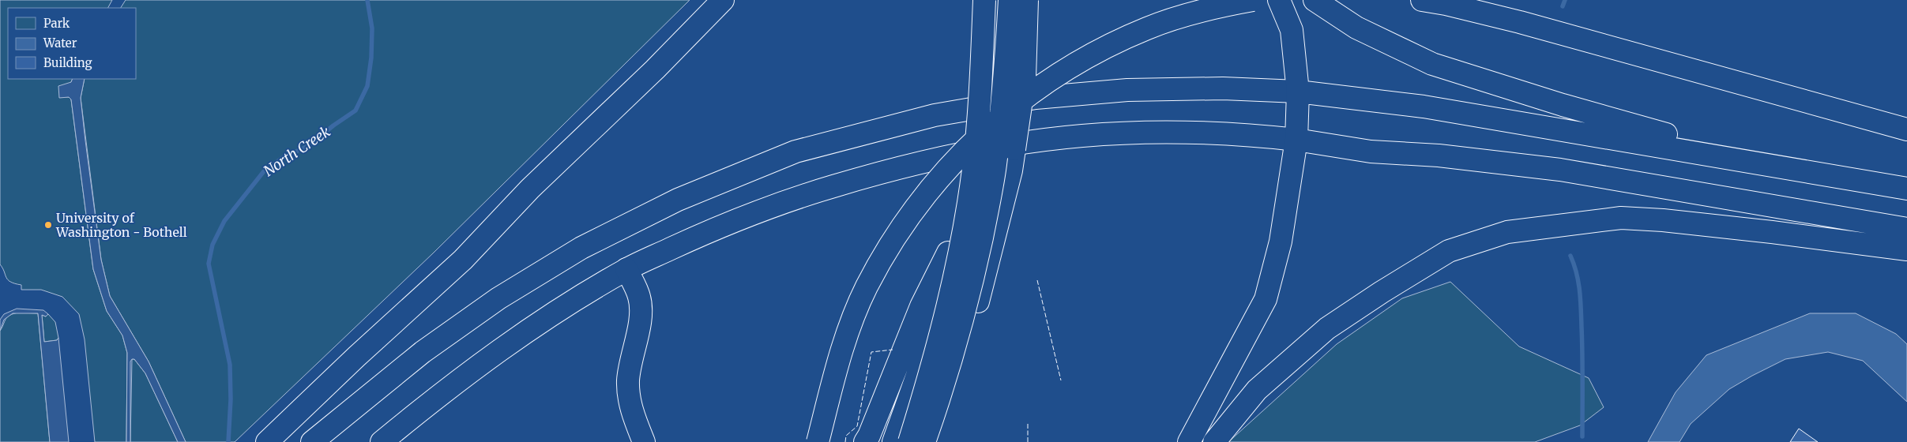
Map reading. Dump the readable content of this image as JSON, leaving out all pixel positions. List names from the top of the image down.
{
  "water": ["North Creek"],
  "places": ["University of Washington - Bothell"],
  "legend": ["Park", "Water", "Building"]
}
